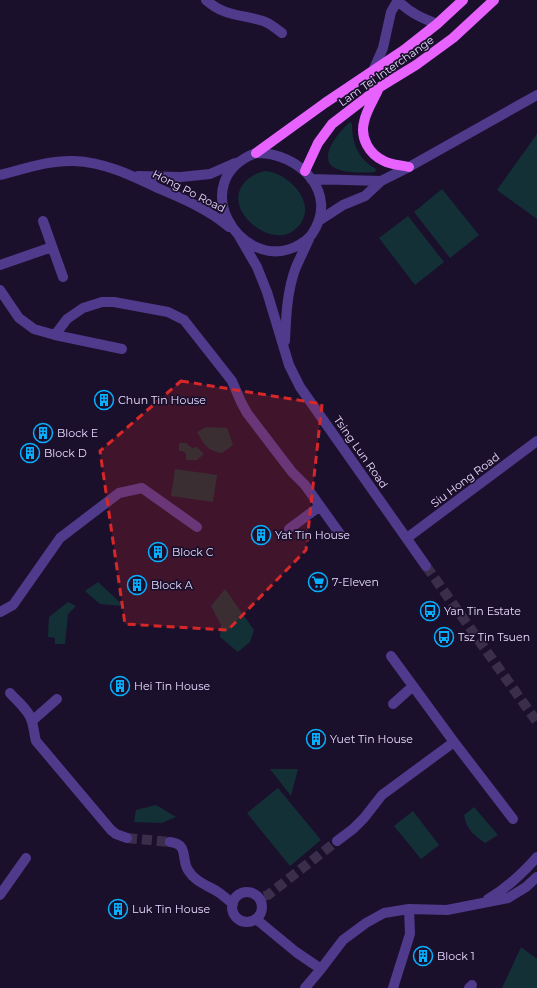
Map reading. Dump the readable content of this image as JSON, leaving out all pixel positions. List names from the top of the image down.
{
  "streets": {
    "main road": ["Lam Tei Interchange"],
    "street": ["Hong Po Road", "Tsing Lun Road", "Siu Hong Road"]
  },
  "crossings": [
    ["Lam Tei Interchange", "Hong Po Road"],
    ["Lam Tei Interchange", "Tsing Lun Road"],
    ["Hong Po Road", "Tsing Lun Road"],
    ["Tsing Lun Road", "Siu Hong Road"]
  ],
  "places": {
    "building": [
      "Chun Tin House",
      "Block E",
      "Block D",
      "Yat Tin House",
      "Block C",
      "Block A",
      "Hei Tin House",
      "Yuet Tin House",
      "Luk Tin House",
      "Block 1"
    ],
    "supermarket": ["7-Eleven"],
    "bus stop": ["Yan Tin Estate", "Tsz Tin Tsuen"]
  }
}
